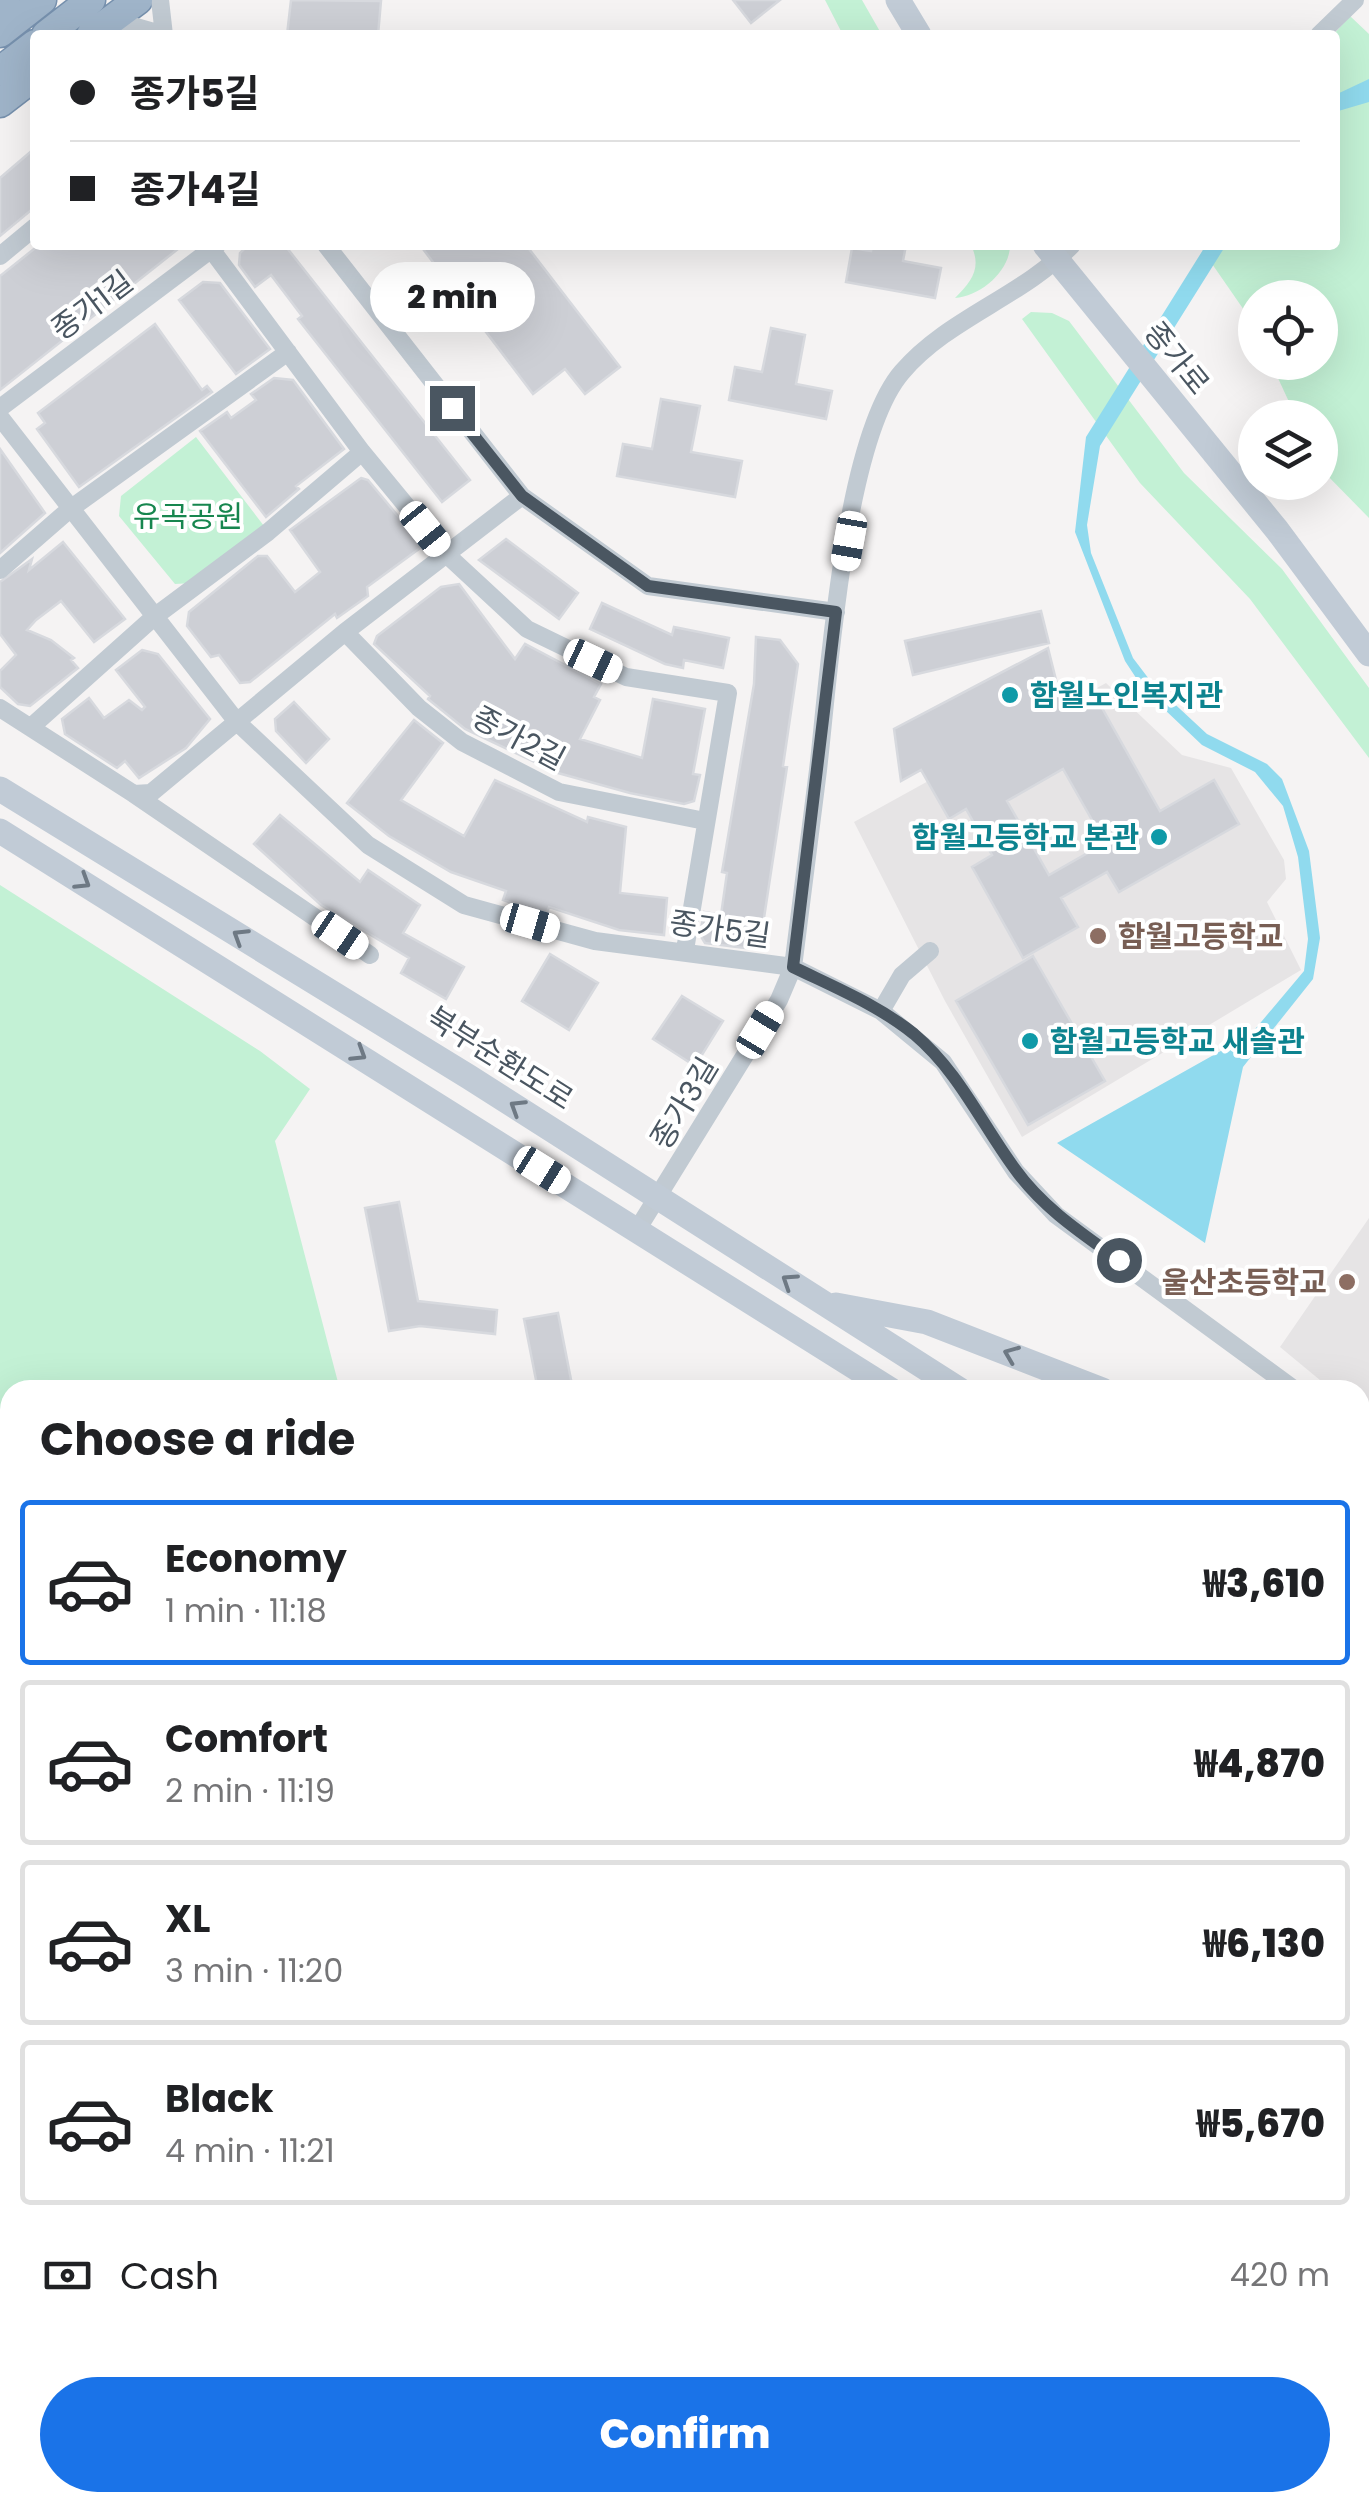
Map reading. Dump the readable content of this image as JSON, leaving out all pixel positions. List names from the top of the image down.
{
  "streets": {
    "main road": ["종가로", "북부순환도로"],
    "street": [
      "종가1길",
      "종가2길",
      "종가5길",
      "종가3길"
    ]
  },
  "crossings": [
    ["종가로", "종가3길"],
    ["종가5길", "종가3길"],
    ["북부순환도로", "종가3길"]
  ],
  "parks": ["유곡공원"],
  "places": [
    "함월노인복지관",
    "함월고등학교 본관",
    "함월고등학교",
    "함월고등학교 새솔관",
    "울산초등학교"
  ],
  "page": {
    "banner": ["종가5길", "종가4길"],
    "bubble": "2 min",
    "heading": "Choose a ride",
    "list": [
      {
        "name": "Economy",
        "note": "1 min · 11:18",
        "value": "₩3,610"
      },
      {
        "name": "Comfort",
        "note": "2 min · 11:19",
        "value": "₩4,870"
      },
      {
        "name": "XL",
        "note": "3 min · 11:20",
        "value": "₩6,130"
      },
      {
        "name": "Black",
        "note": "4 min · 11:21",
        "value": "₩5,670"
      }
    ],
    "pay": ["Cash", "420 m"],
    "buttons": "Confirm"
  }
}
